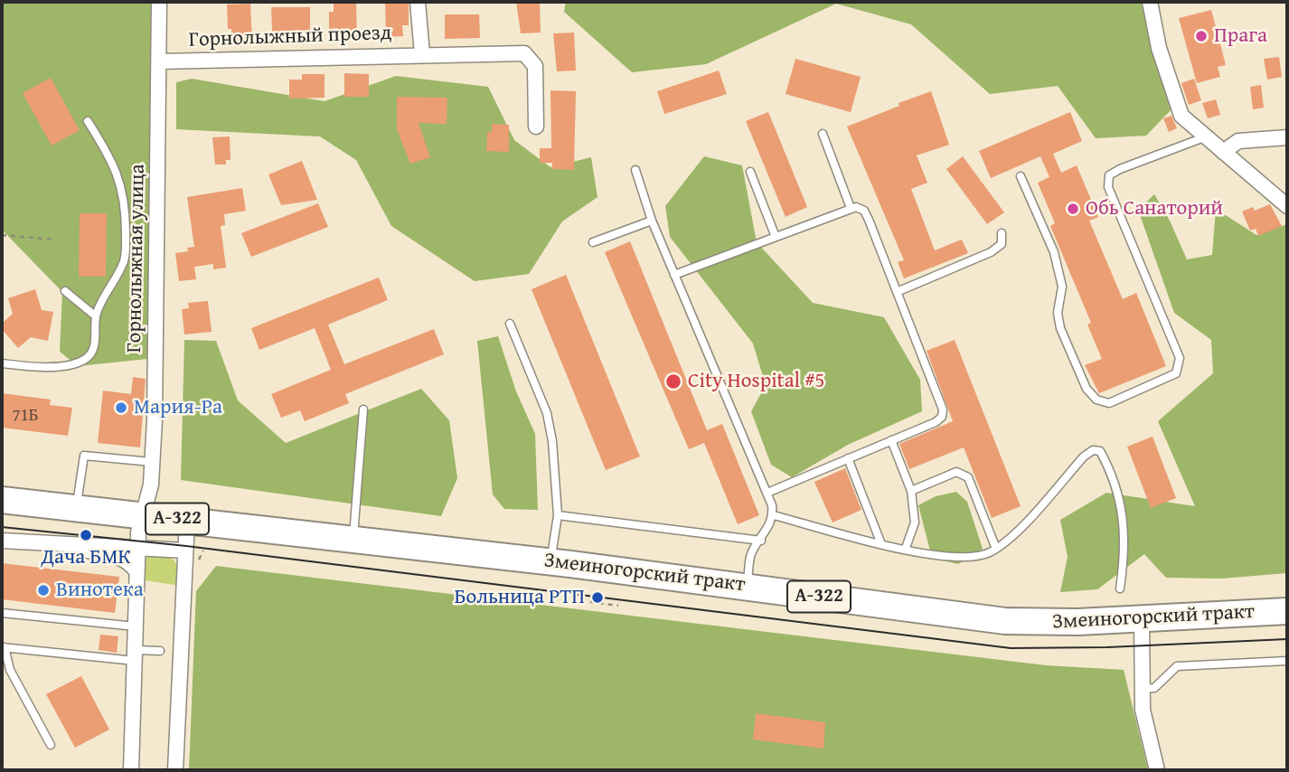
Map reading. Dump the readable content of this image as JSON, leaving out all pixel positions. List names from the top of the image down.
{
  "streets": {
    "highway": ["А-322", "Змеиногорский тракт"],
    "street": ["Горнолыжный проезд", "Горнолыжная улица"]
  },
  "crossings": [
    ["Горнолыжный проезд", "Горнолыжная улица"],
    ["Горнолыжная улица", "Змеиногорский тракт"]
  ],
  "places": [
    "Прага",
    "Обь Санаторий",
    "City Hospital #5",
    "Мария-Ра",
    "Дача БМК",
    "Винотека",
    "Больница РТП"
  ],
  "house_numbers": ["71Б"]
}
